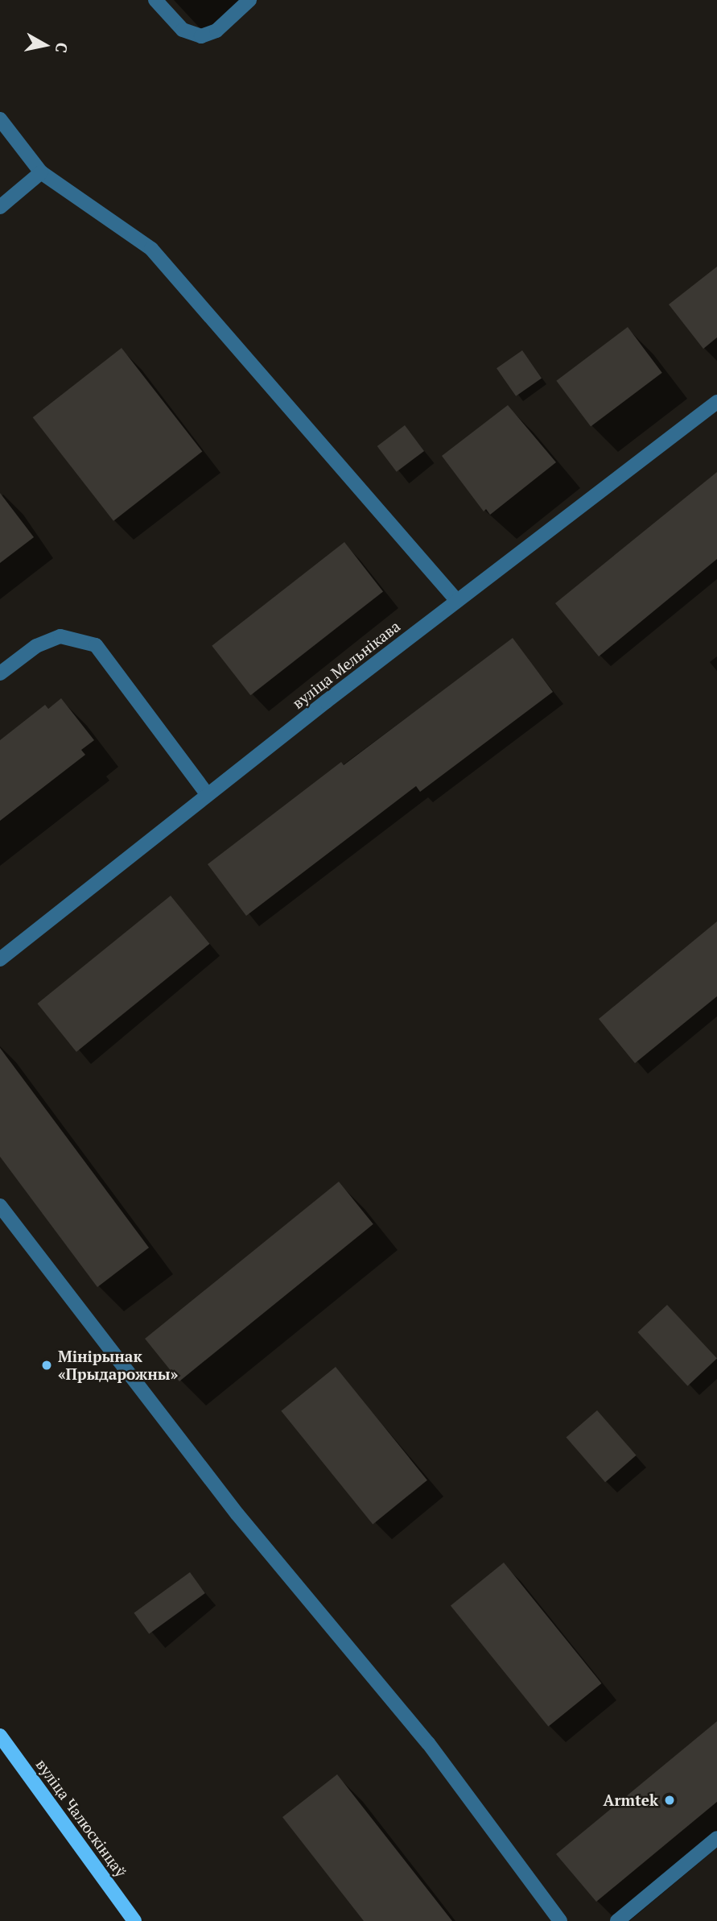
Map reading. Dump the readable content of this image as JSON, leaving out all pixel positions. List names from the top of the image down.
{
  "streets": {
    "main road": ["вуліца Чалюскінцаў"],
    "street": ["вуліца Мельнікава"]
  },
  "places": ["Мінірынак «Прыдарожны»", "Armtek"],
  "north": "right"
}
